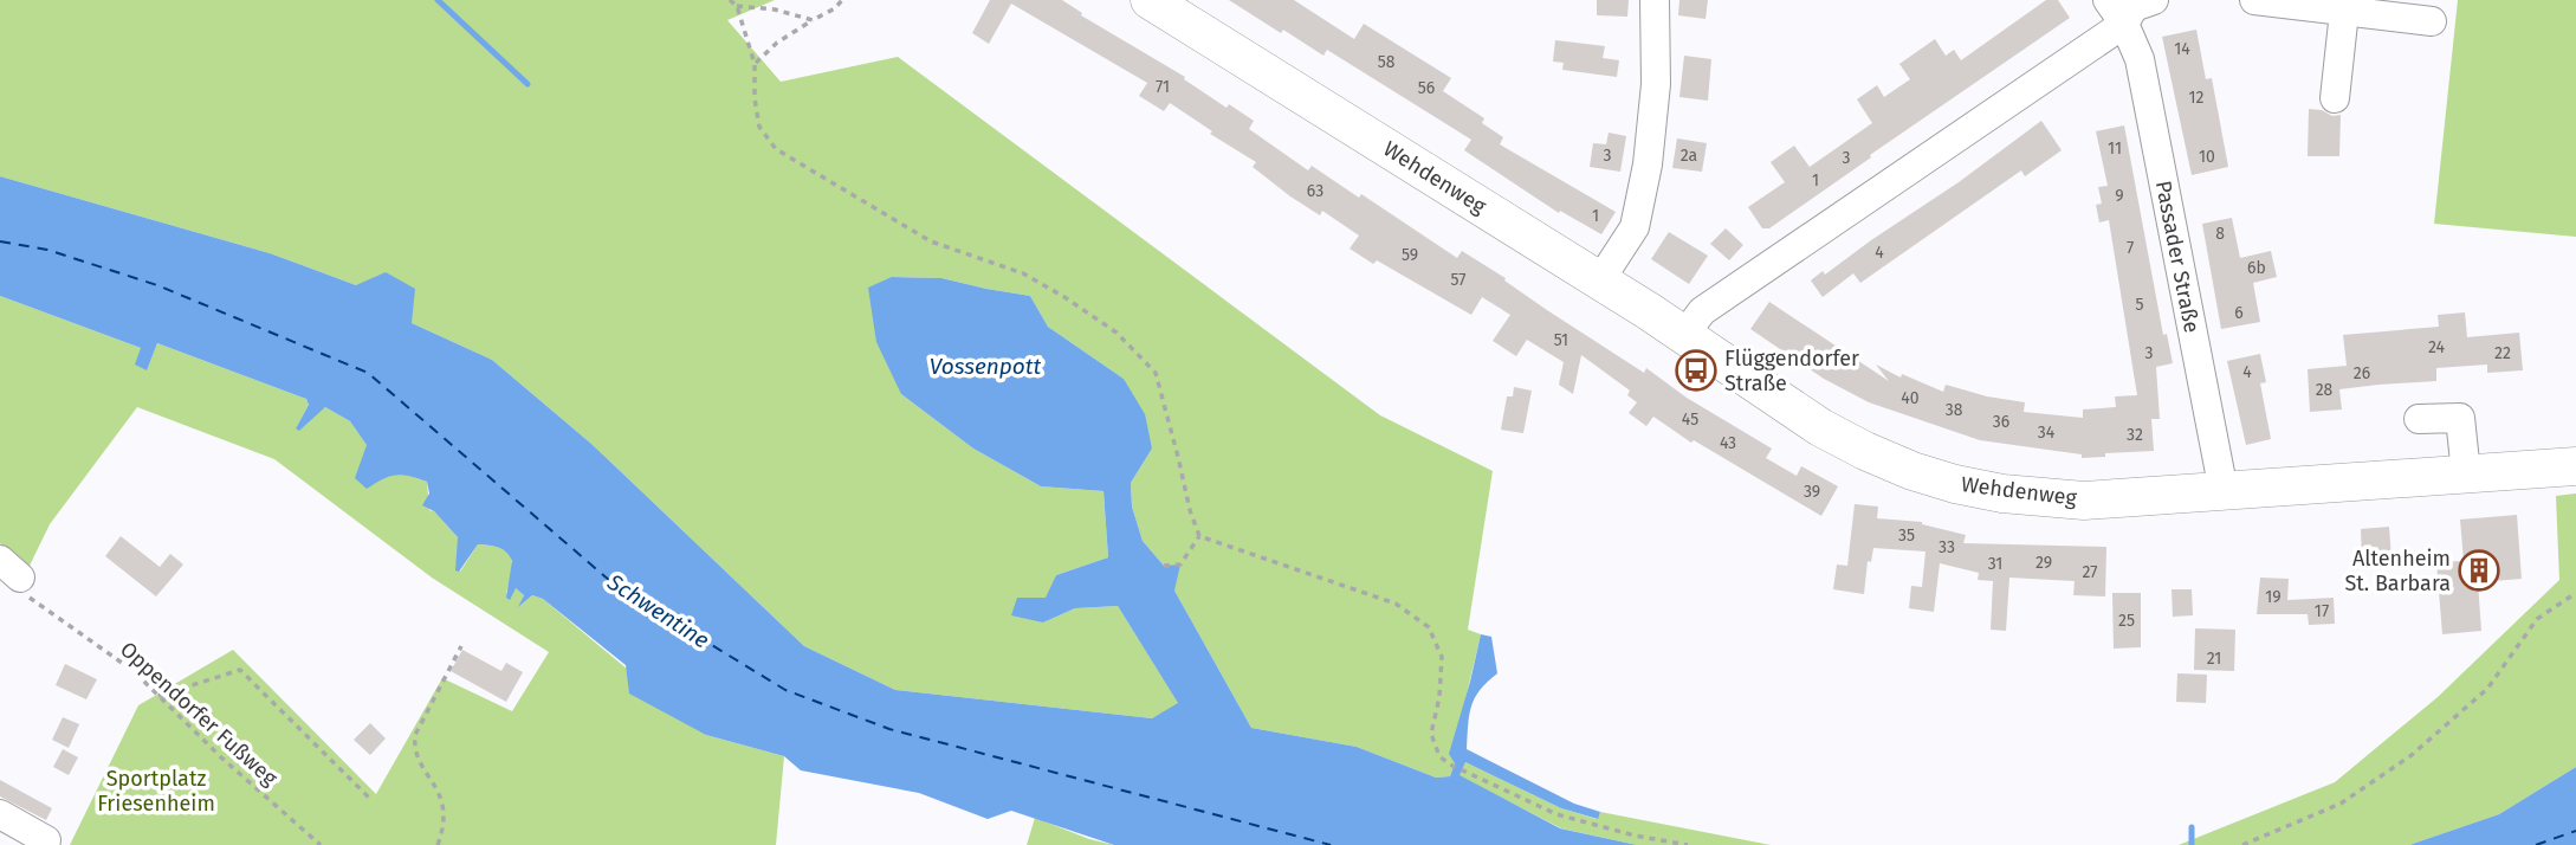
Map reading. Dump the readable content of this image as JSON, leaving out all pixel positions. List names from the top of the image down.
{
  "streets": {
    "main road": ["Wehdenweg"],
    "street": ["Passader Straße"],
    "path": ["Oppendorfer Fußweg"]
  },
  "crossings": [
    ["Wehdenweg", "Passader Straße"]
  ],
  "water": ["Vossenpott", "Schwentine"],
  "parks": ["Sportplatz Friesenheim"],
  "places": {
    "bus stop": ["Flüggendorfer Straße"],
    "building": ["Altenheim St. Barbara"]
  },
  "house_numbers": [
    "14",
    "58",
    "71",
    "56",
    "12",
    "11",
    "3",
    "2a",
    "10",
    "3",
    "1",
    "63",
    "9",
    "1",
    "8",
    "7",
    "4",
    "59",
    "6b",
    "57",
    "5",
    "6",
    "51",
    "24",
    "3",
    "22",
    "4",
    "26",
    "28",
    "40",
    "38",
    "45",
    "36",
    "34",
    "32",
    "43",
    "39",
    "35",
    "33",
    "29",
    "31",
    "27",
    "19",
    "17",
    "25",
    "21"
  ]
}
